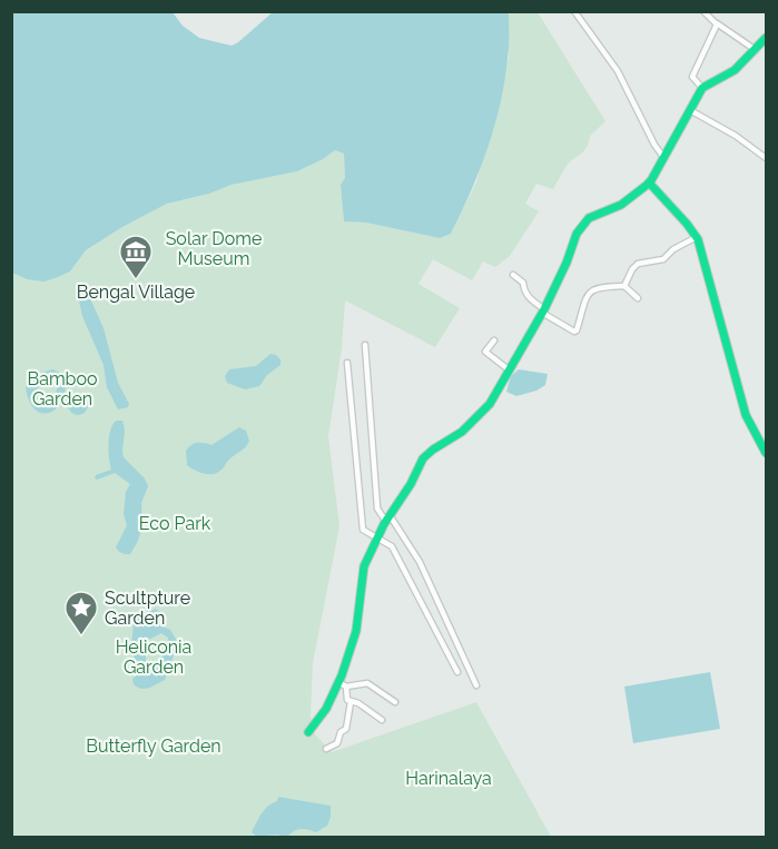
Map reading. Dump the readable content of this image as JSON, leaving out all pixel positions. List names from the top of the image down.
{
  "parks": [
    "Solar Dome Museum",
    "Bamboo Garden",
    "Eco Park",
    "Heliconia Garden",
    "Butterfly Garden",
    "Harinalaya"
  ],
  "places": {
    "museum": ["Bengal Village"],
    "place": ["Scultpture Garden"]
  }
}
